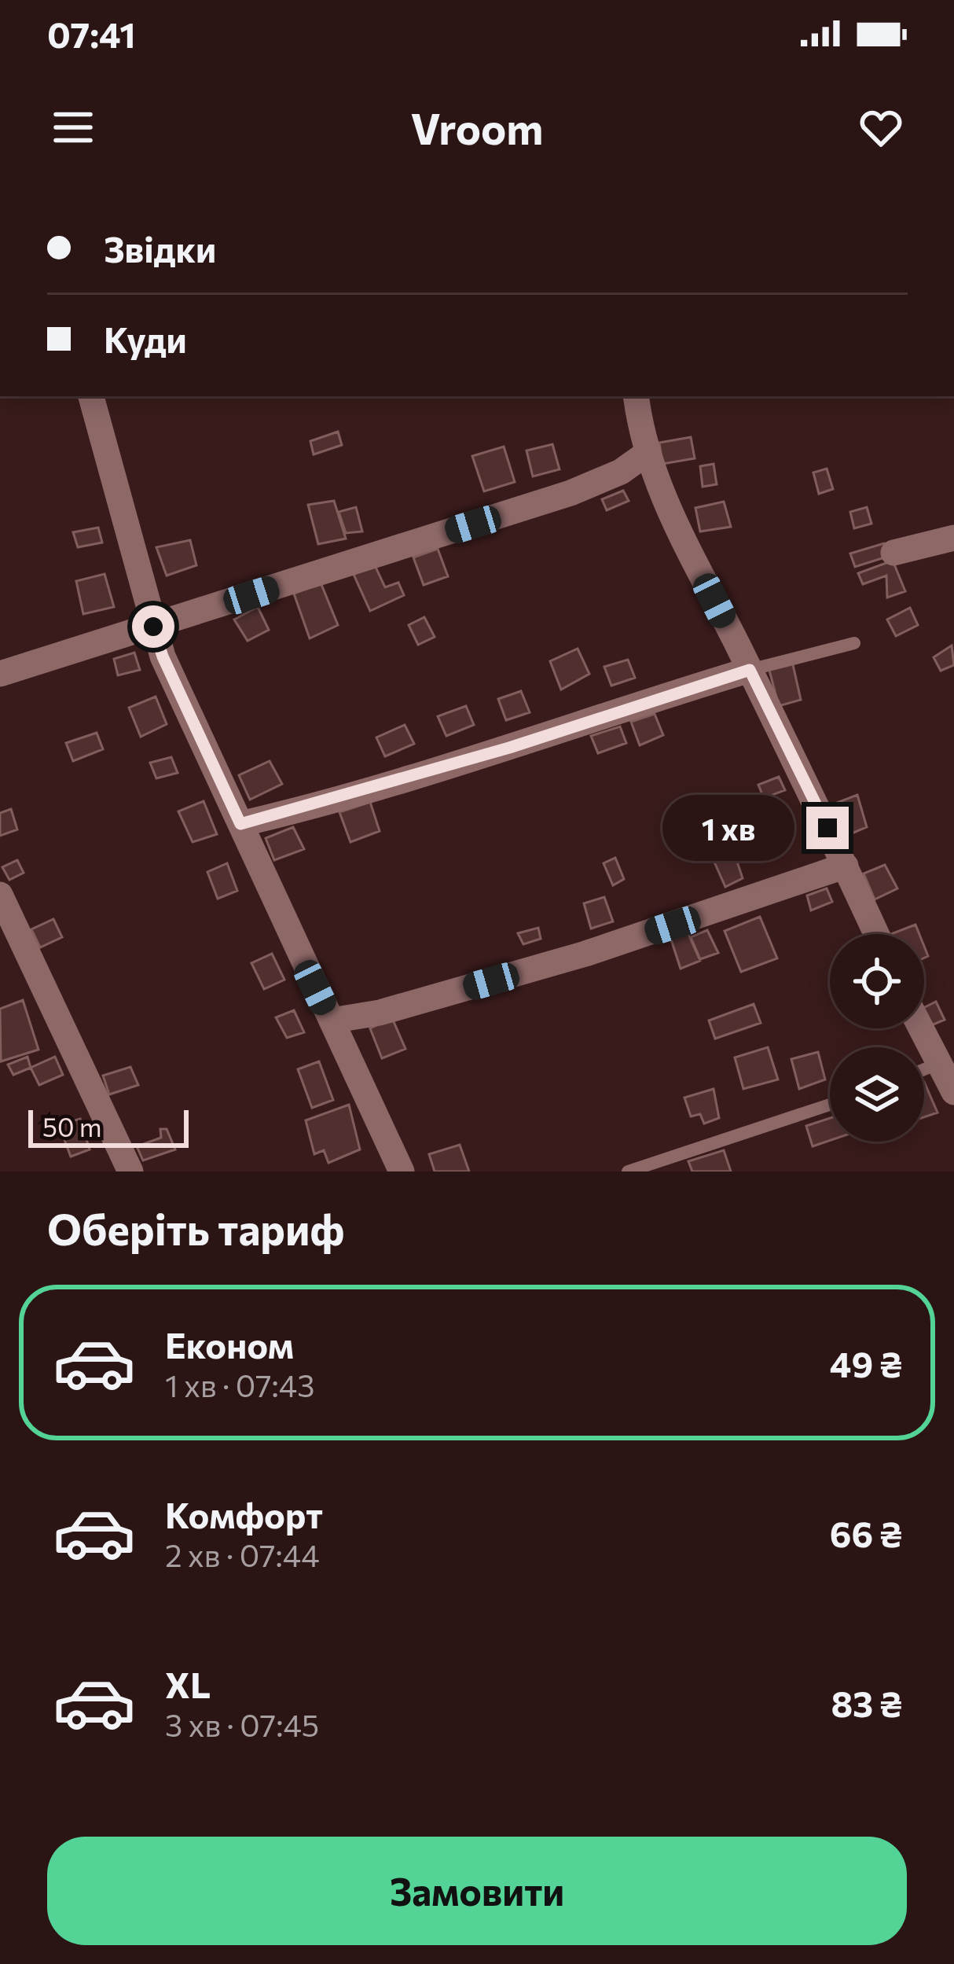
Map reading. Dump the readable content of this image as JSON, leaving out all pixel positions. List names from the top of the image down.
{
  "scale_bar": "50 m",
  "page": {
    "status": "07:41",
    "header": "Vroom",
    "banner": ["Звідки", "Куди"],
    "bubble": "1 хв",
    "scale": "50 m",
    "heading": "Оберіть тариф",
    "list": [
      {
        "name": "Економ",
        "note": "1 хв · 07:43",
        "value": "49 ₴"
      },
      {
        "name": "Комфорт",
        "note": "2 хв · 07:44",
        "value": "66 ₴"
      },
      {
        "name": "XL",
        "note": "3 хв · 07:45",
        "value": "83 ₴"
      }
    ],
    "buttons": "Замовити"
  }
}
